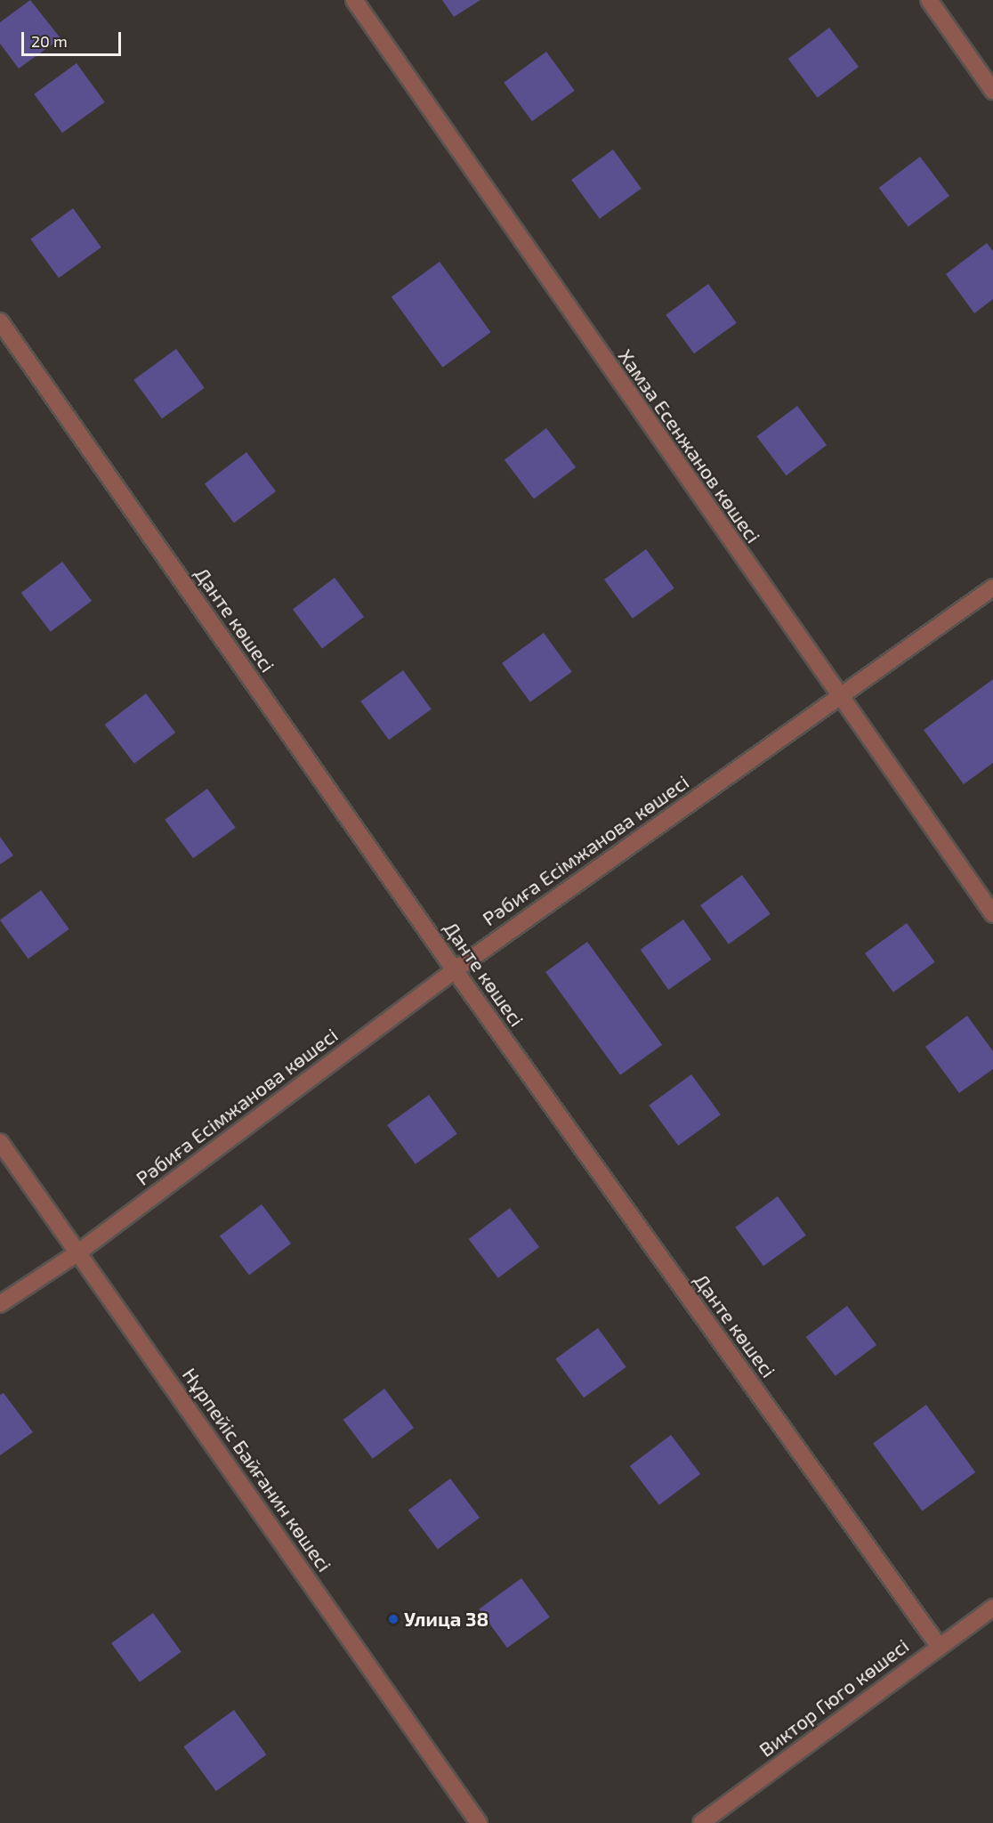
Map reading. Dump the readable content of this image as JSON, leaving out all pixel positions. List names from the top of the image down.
{
  "streets": {
    "street": [
      "Хамза Есенжанов көшесі",
      "Данте көшесі",
      "Рәбиға Есімжанова көшесі",
      "Нұрпейіс Байғанин көшесі",
      "Виктор Гюго көшесі"
    ]
  },
  "crossings": [
    ["Хамза Есенжанов көшесі", "Рәбиға Есімжанова көшесі"],
    ["Данте көшесі", "Рәбиға Есімжанова көшесі"],
    ["Данте көшесі", "Виктор Гюго көшесі"],
    ["Рәбиға Есімжанова көшесі", "Нұрпейіс Байғанин көшесі"]
  ],
  "places": ["Улица 38"],
  "scale_bar": "20 m"
}
